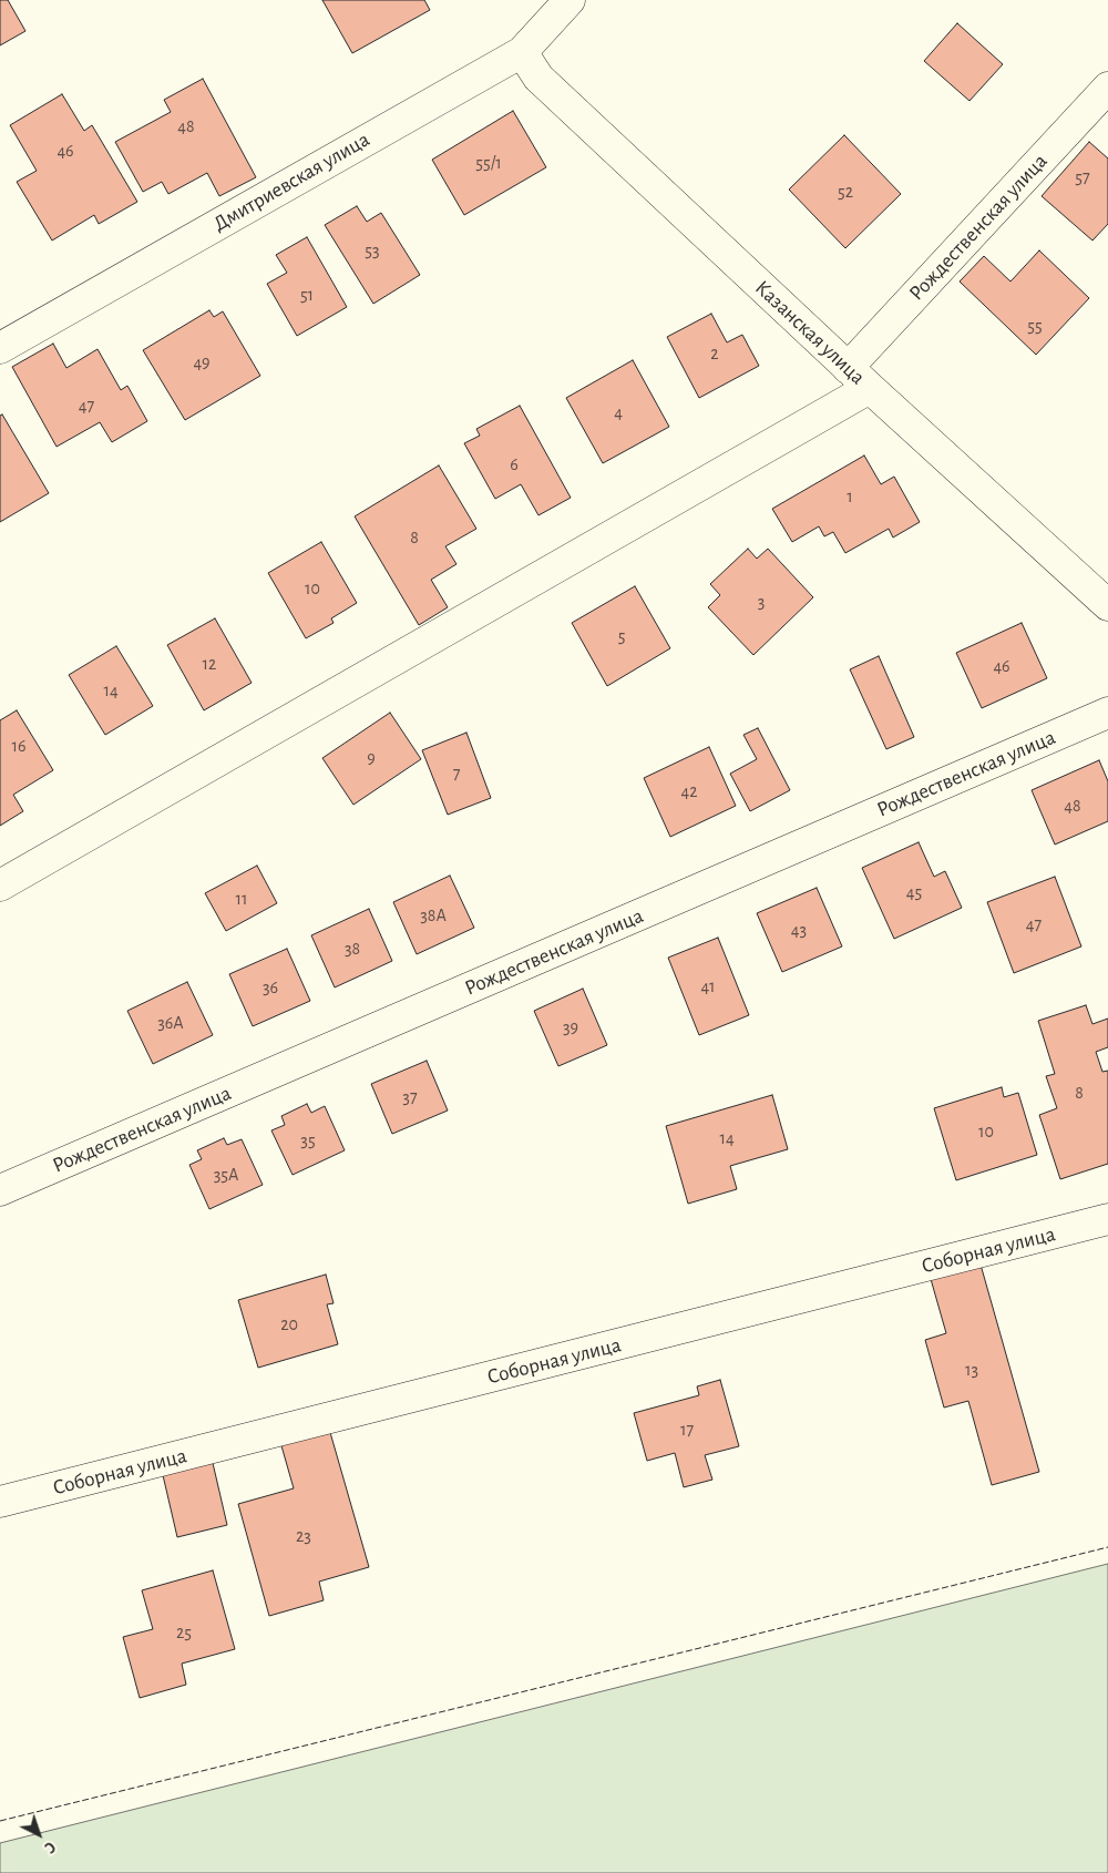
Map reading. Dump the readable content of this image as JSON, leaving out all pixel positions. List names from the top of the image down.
{
  "streets": {
    "street": [
      "Дмитриевская улица",
      "Рождественская улица",
      "Казанская улица",
      "Соборная улица"
    ]
  },
  "crossings": [
    ["Дмитриевская улица", "Казанская улица"],
    ["Рождественская улица", "Казанская улица"]
  ],
  "house_numbers": [
    "48",
    "46",
    "55/1",
    "57",
    "52",
    "53",
    "51",
    "55",
    "2",
    "49",
    "47",
    "4",
    "6",
    "1",
    "8",
    "10",
    "3",
    "5",
    "12",
    "46",
    "14",
    "16",
    "9",
    "7",
    "42",
    "48",
    "45",
    "11",
    "38А",
    "47",
    "43",
    "38",
    "41",
    "36",
    "36А",
    "39",
    "8",
    "37",
    "10",
    "14",
    "35",
    "35А",
    "20",
    "13",
    "17",
    "23",
    "25"
  ],
  "north": "bottom right"
}
